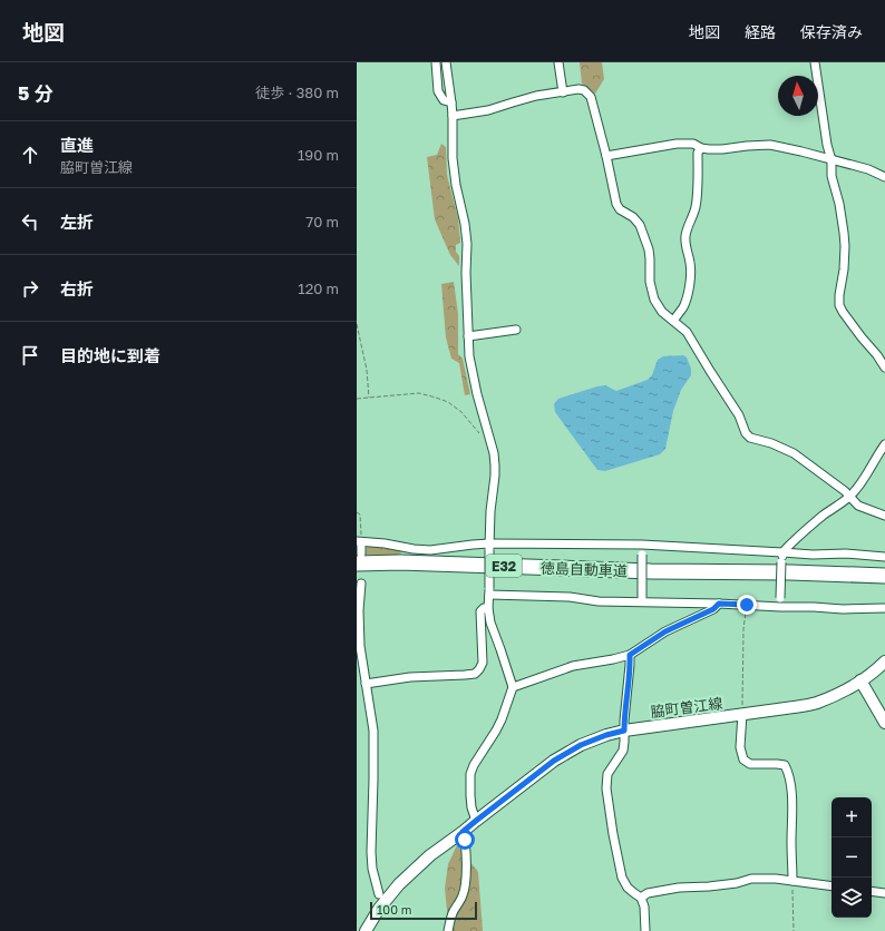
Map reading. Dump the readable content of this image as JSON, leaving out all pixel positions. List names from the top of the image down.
{
  "streets": {
    "highway": ["E32", "徳島自動車道"],
    "main road": ["脇町曽江線"]
  },
  "scale_bar": "100 m",
  "north": "top",
  "page": {
    "header": "地図",
    "nav": ["地図", "経路", "保存済み"],
    "heading": ["5 分", "徒歩 · 380 m"],
    "list": [
      ["直進", "脇町曽江線", "190 m"],
      ["左折", "70 m"],
      ["右折", "120 m"],
      "目的地に到着"
    ],
    "map_buttons": ["+", "−"],
    "scale": "100 m"
  }
}
